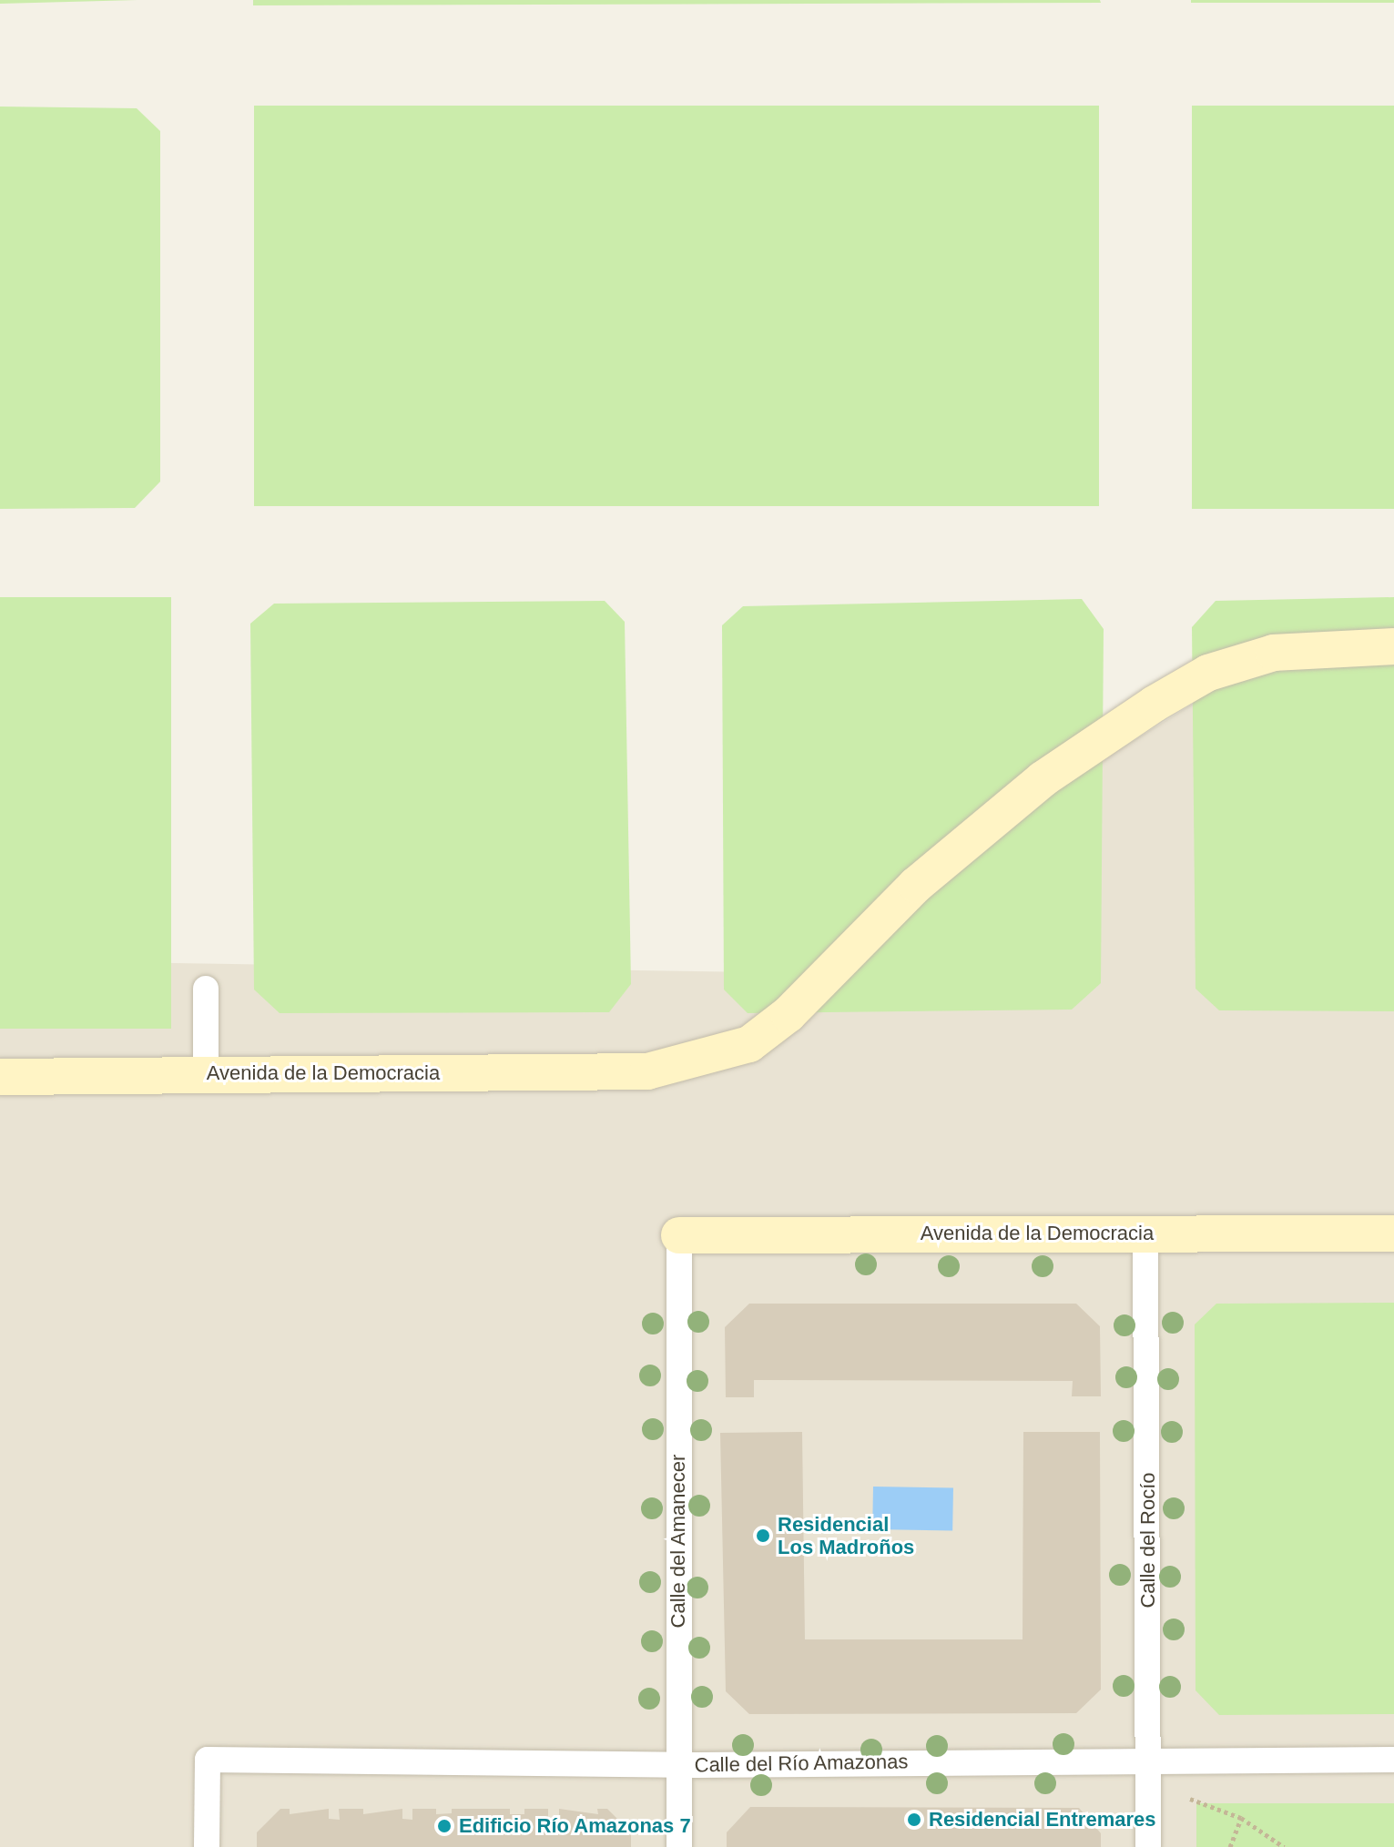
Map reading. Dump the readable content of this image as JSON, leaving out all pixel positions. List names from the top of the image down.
{
  "streets": {
    "main road": ["Avenida de la Democracia"],
    "street": ["Calle del Rocío", "Calle del Amanecer", "Calle del Río Amazonas"]
  },
  "crossings": [
    ["Avenida de la Democracia", "Calle del Rocío"],
    ["Avenida de la Democracia", "Calle del Amanecer"],
    ["Calle del Rocío", "Calle del Río Amazonas"],
    ["Calle del Amanecer", "Calle del Río Amazonas"]
  ],
  "places": ["Residencial Los Madroños", "Residencial Entremares", "Edificio Río Amazonas 7"]
}
